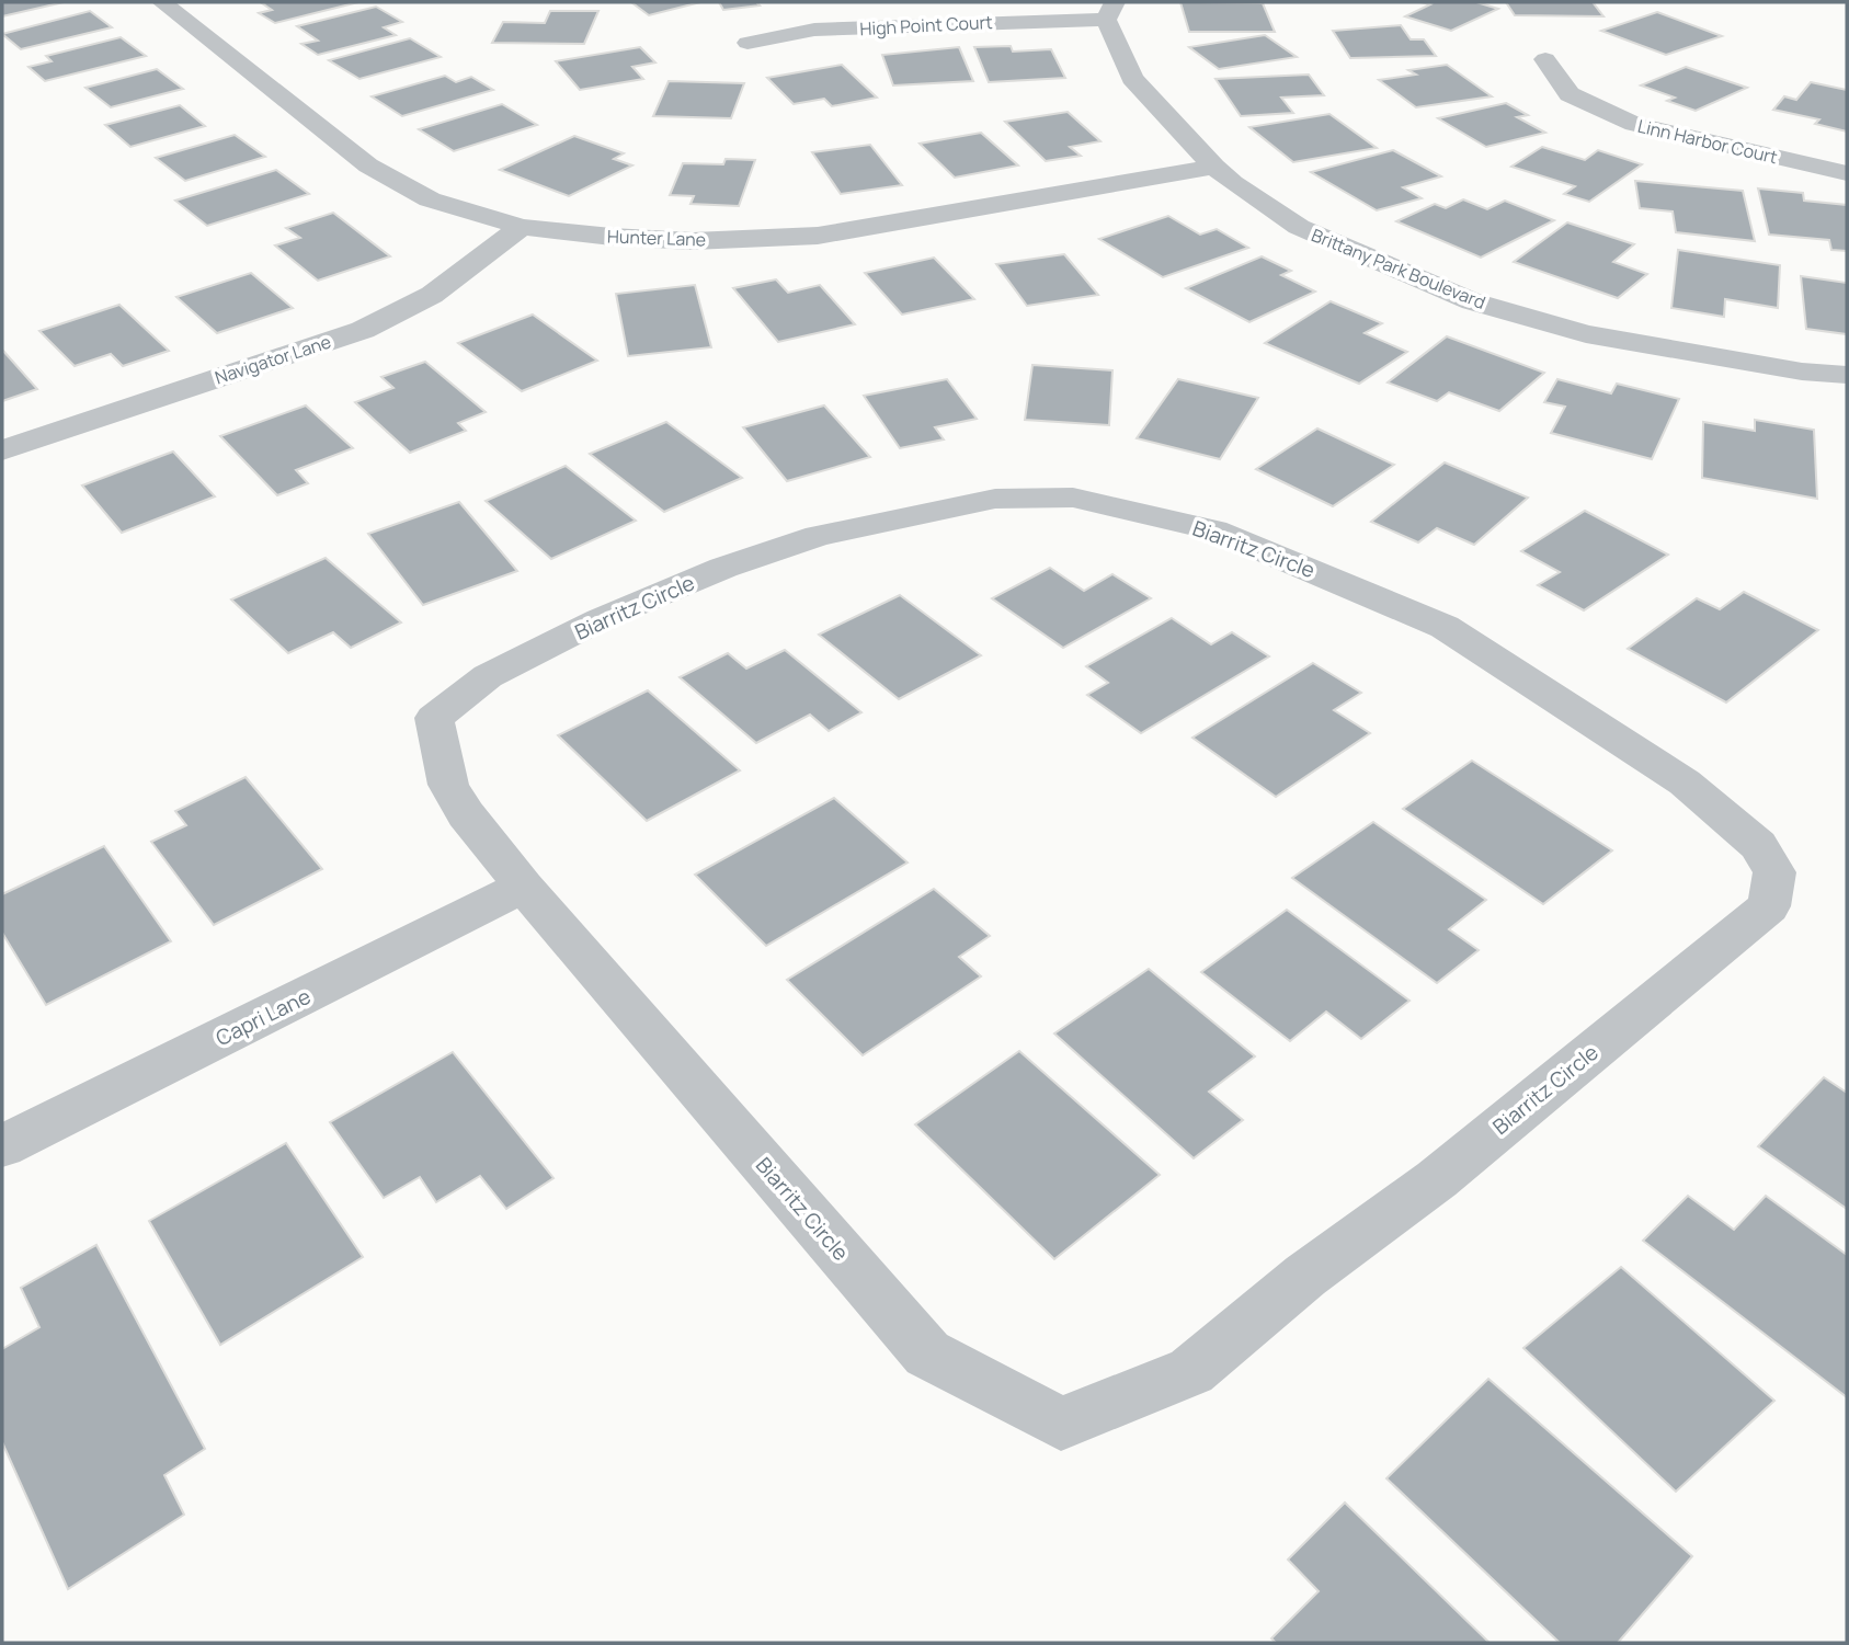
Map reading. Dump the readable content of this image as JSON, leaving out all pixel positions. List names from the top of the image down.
{
  "streets": {
    "street": [
      "High Point Court",
      "Linn Harbor Court",
      "Hunter Lane",
      "Brittany Park Boulevard",
      "Navigator Lane",
      "Biarritz Circle",
      "Capri Lane"
    ]
  },
  "crossings": [
    ["High Point Court", "Brittany Park Boulevard"],
    ["Hunter Lane", "Brittany Park Boulevard"],
    ["Hunter Lane", "Navigator Lane"],
    ["Biarritz Circle", "Capri Lane"]
  ]
}
